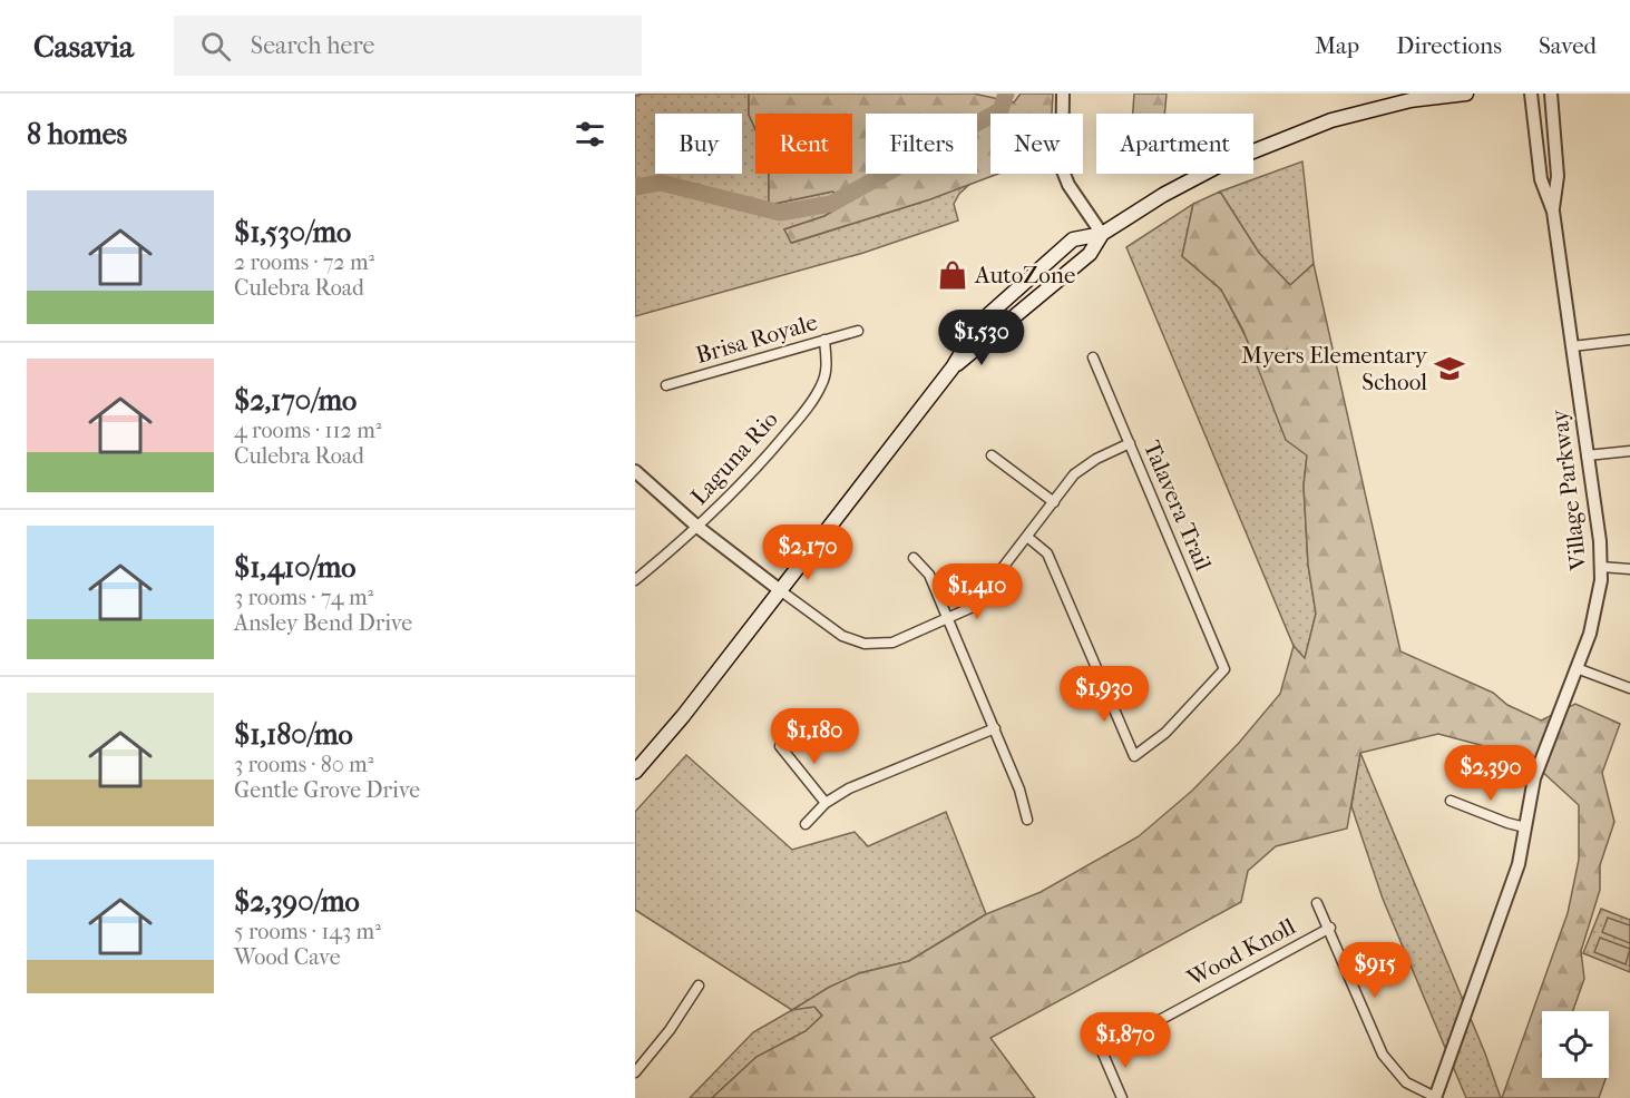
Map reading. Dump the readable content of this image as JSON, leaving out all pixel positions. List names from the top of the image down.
{
  "streets": {
    "street": [
      "Brisa Royale",
      "Laguna Rio",
      "Village Parkway",
      "Talavera Trail",
      "Wood Knoll"
    ]
  },
  "crossings": [
    ["Brisa Royale", "Laguna Rio"]
  ],
  "places": {
    "shop": ["AutoZone"],
    "school or university": ["Myers Elementary School"]
  },
  "page": {
    "header": "Casavia",
    "search": "Search here",
    "nav": ["Map", "Directions", "Saved"],
    "heading": "8 homes",
    "chip": [
      "Buy",
      "Rent",
      "Filters",
      "New",
      "Apartment"
    ],
    "list": [
      {
        "name": "$1,530/mo",
        "note": "2 rooms · 72 m² · Culebra Road"
      },
      {
        "name": "$2,170/mo",
        "note": "4 rooms · 112 m² · Culebra Road"
      },
      {
        "name": "$1,410/mo",
        "note": "3 rooms · 74 m² · Ansley Bend Drive"
      },
      {
        "name": "$1,180/mo",
        "note": "3 rooms · 80 m² · Gentle Grove Drive"
      },
      {
        "name": "$2,390/mo",
        "note": "5 rooms · 143 m² · Wood Cave"
      }
    ],
    "price": [
      "$1,530",
      "$2,170",
      "$1,410",
      "$1,930",
      "$1,180",
      "$2,390",
      "$915",
      "$1,870"
    ]
  }
}
